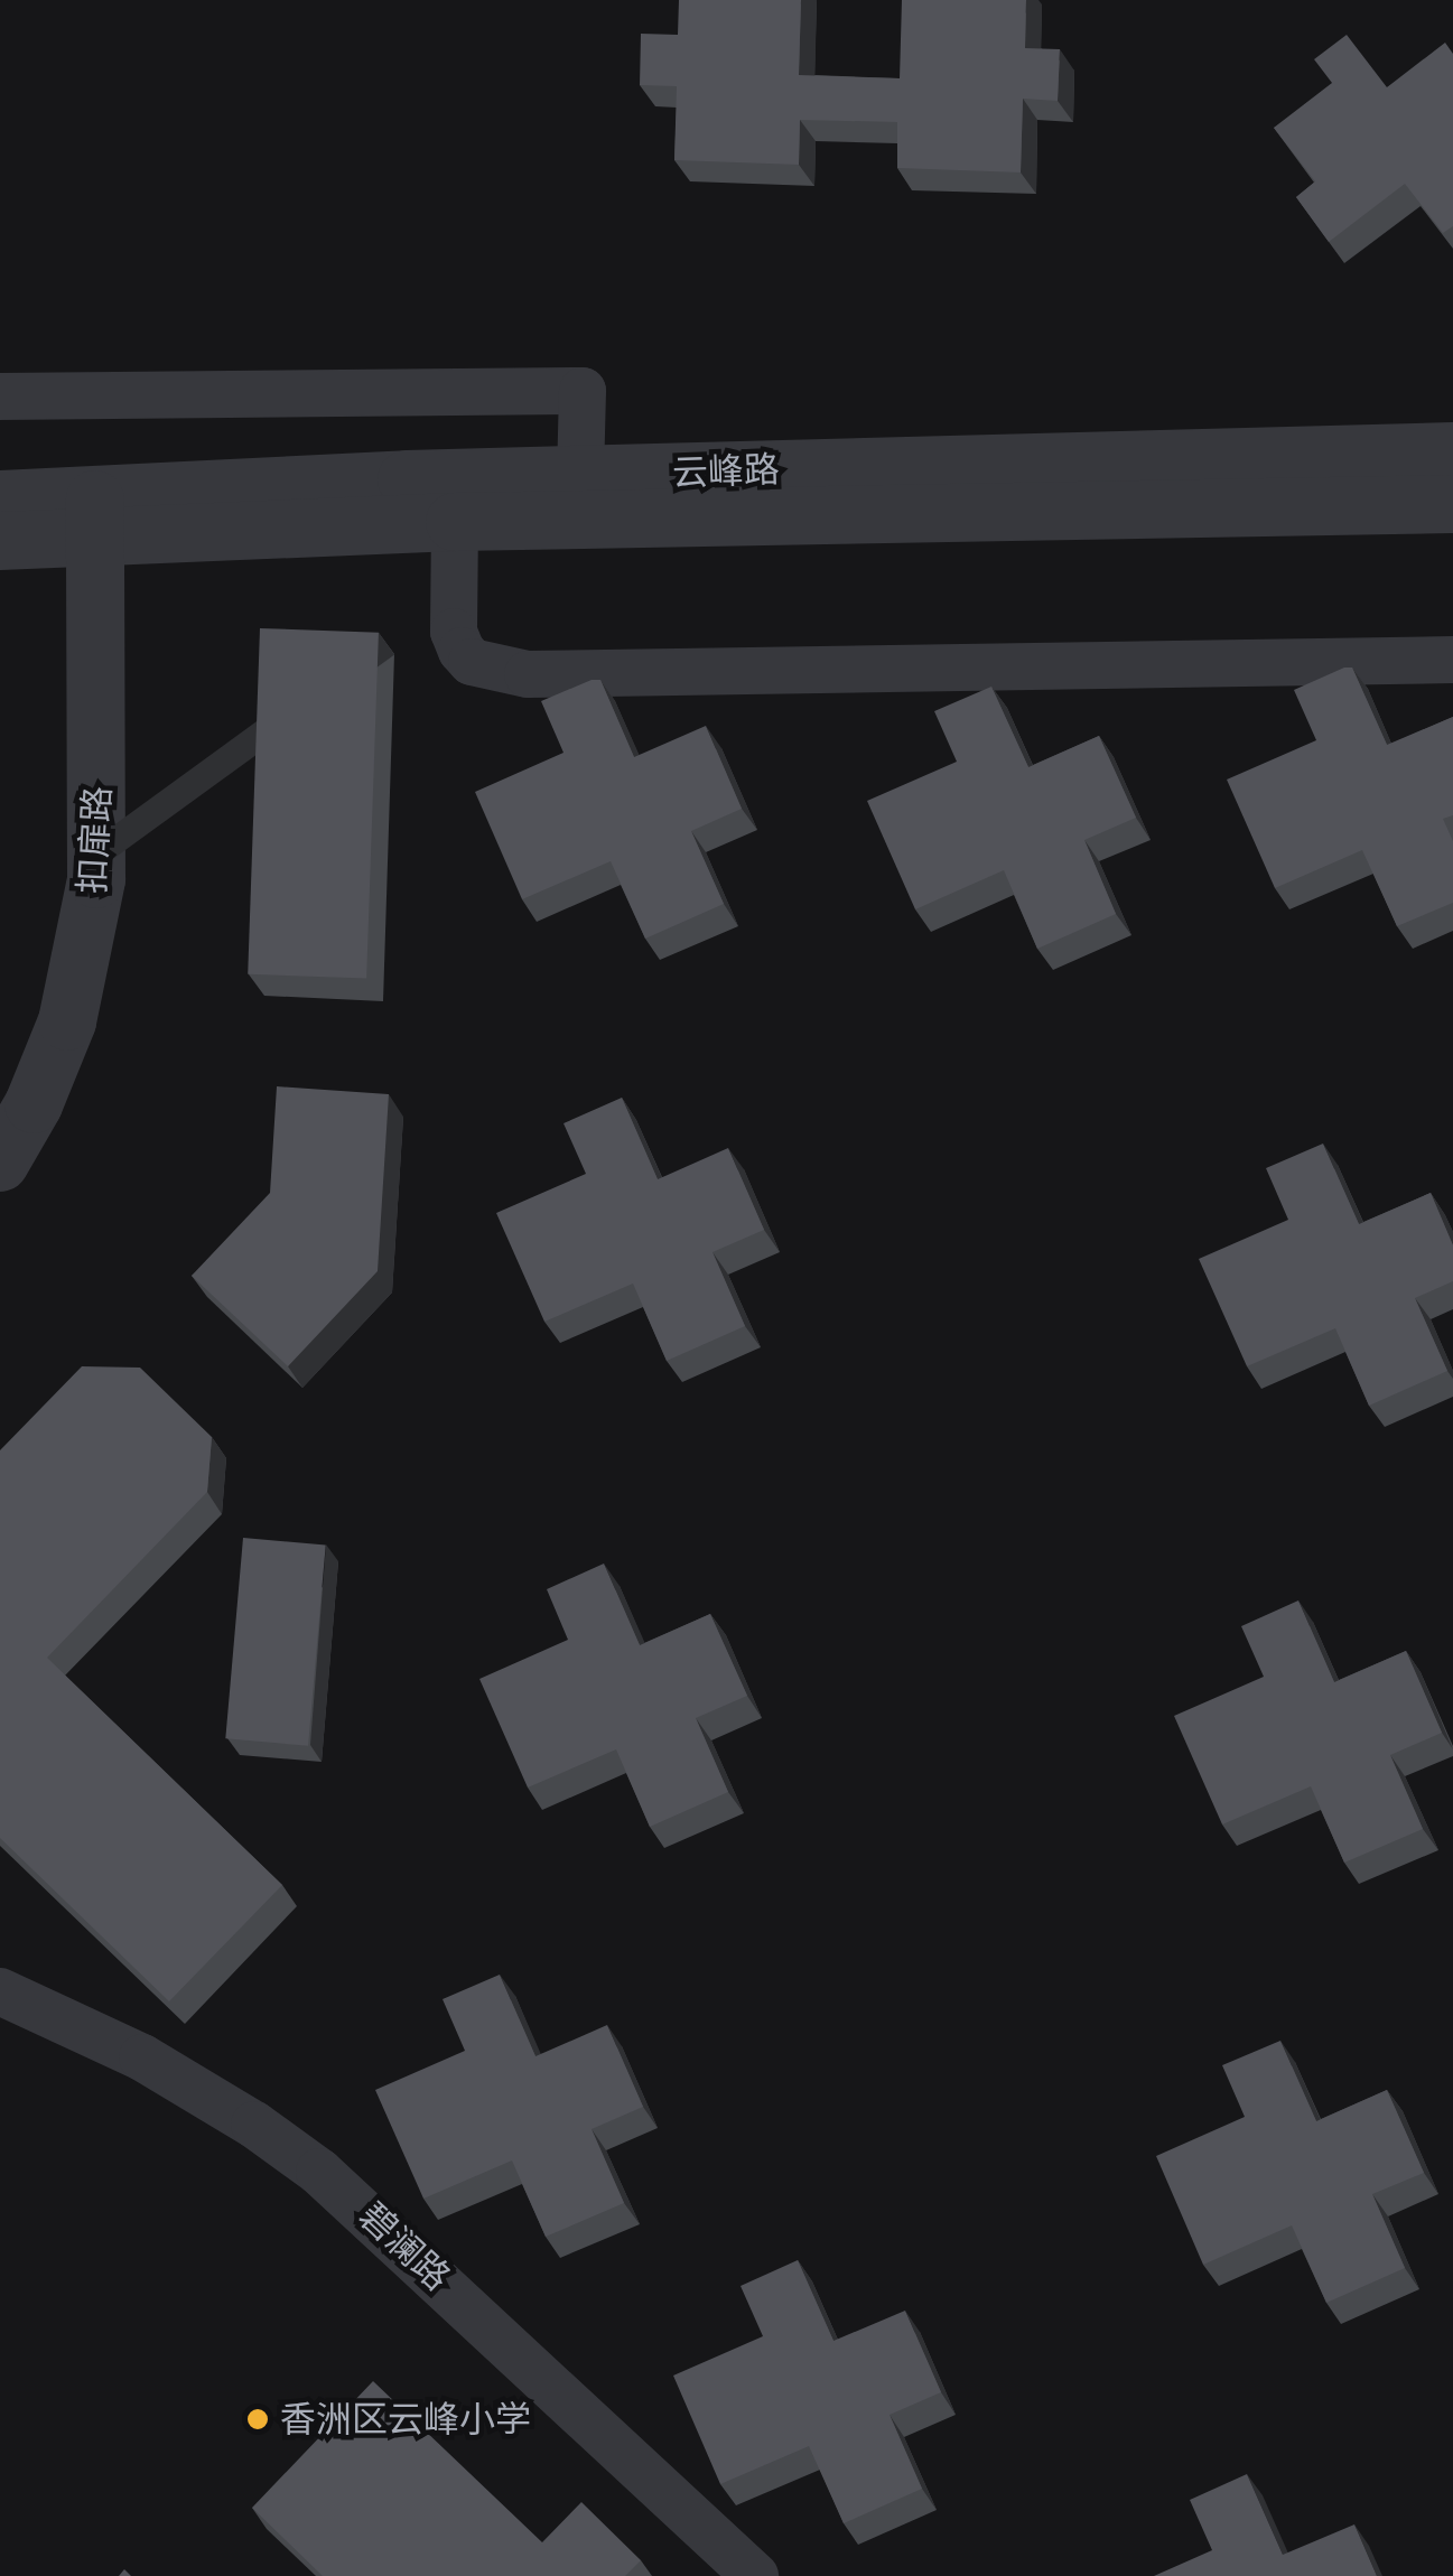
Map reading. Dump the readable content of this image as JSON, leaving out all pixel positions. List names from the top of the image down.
{
  "streets": {
    "street": ["云峰路", "扣扉路", "碧澜路"]
  },
  "crossings": [
    ["云峰路", "扣扉路"]
  ],
  "places": ["香洲区云峰小学"]
}
